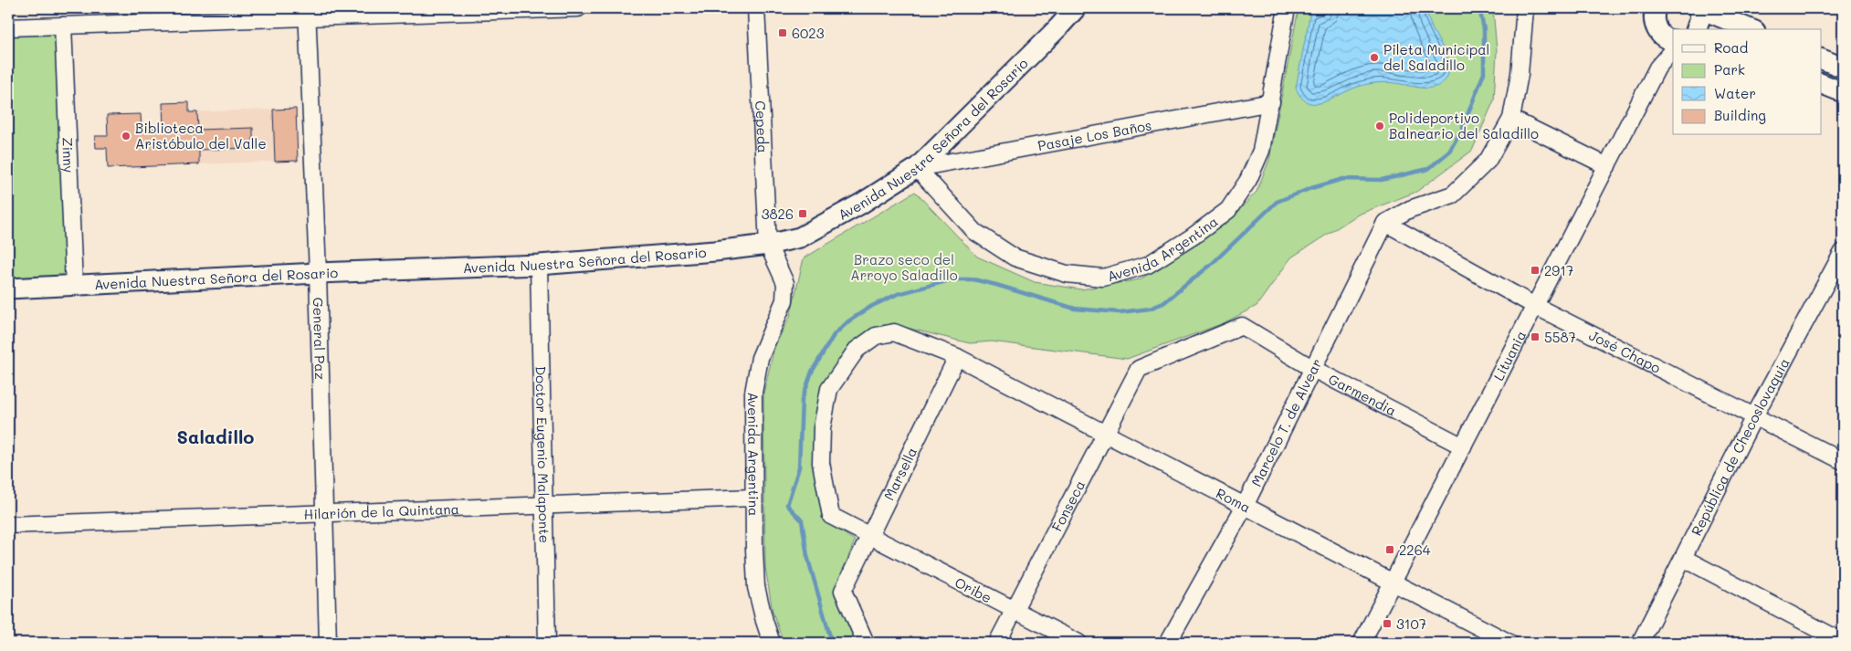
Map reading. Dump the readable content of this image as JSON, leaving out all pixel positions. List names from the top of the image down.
{
  "streets": {
    "street": [
      "Cepeda",
      "Pasaje Los Baños",
      "Avenida Nuestra Señora del Rosario",
      "Zinny",
      "Avenida Argentina",
      "General Paz",
      "José Chapo",
      "Lituania",
      "Garmendia",
      "Marcelo T. de Alvear",
      "República de Checoslovaquia",
      "Doctor Eugenio Malaponte",
      "Marsella",
      "Roma",
      "Fonseca",
      "Hilarión de la Quintana",
      "Oribe"
    ]
  },
  "crossings": [
    ["Cepeda", "Avenida Nuestra Señora del Rosario"],
    ["Cepeda", "Avenida Argentina"],
    ["Pasaje Los Baños", "Avenida Nuestra Señora del Rosario"],
    ["Pasaje Los Baños", "Avenida Argentina"],
    ["Avenida Nuestra Señora del Rosario", "Zinny"],
    ["Avenida Nuestra Señora del Rosario", "Avenida Argentina"],
    ["Avenida Nuestra Señora del Rosario", "General Paz"],
    ["Avenida Nuestra Señora del Rosario", "Doctor Eugenio Malaponte"],
    ["Avenida Argentina", "Hilarión de la Quintana"],
    ["General Paz", "Hilarión de la Quintana"],
    ["José Chapo", "Lituania"],
    ["José Chapo", "Marcelo T. de Alvear"],
    ["José Chapo", "República de Checoslovaquia"],
    ["Lituania", "Garmendia"],
    ["Lituania", "Roma"],
    ["Garmendia", "Marcelo T. de Alvear"],
    ["Garmendia", "Fonseca"],
    ["Marcelo T. de Alvear", "Roma"],
    ["Doctor Eugenio Malaponte", "Hilarión de la Quintana"],
    ["Marsella", "Roma"],
    ["Marsella", "Oribe"],
    ["Roma", "Fonseca"],
    ["Roma", "Oribe"],
    ["Fonseca", "Oribe"]
  ],
  "districts": ["Saladillo"],
  "parks": ["Brazo seco del Arroyo Saladillo"],
  "places": {
    "transit": [
      "6023",
      "3826",
      "2917",
      "5587",
      "2264",
      "3107"
    ],
    "other": ["Pileta Municipal del Saladillo", "Polideportivo Balneario del Saladillo", "Biblioteca Aristóbulo del Valle"]
  },
  "legend": [
    "Road",
    "Park",
    "Water",
    "Building"
  ]
}
